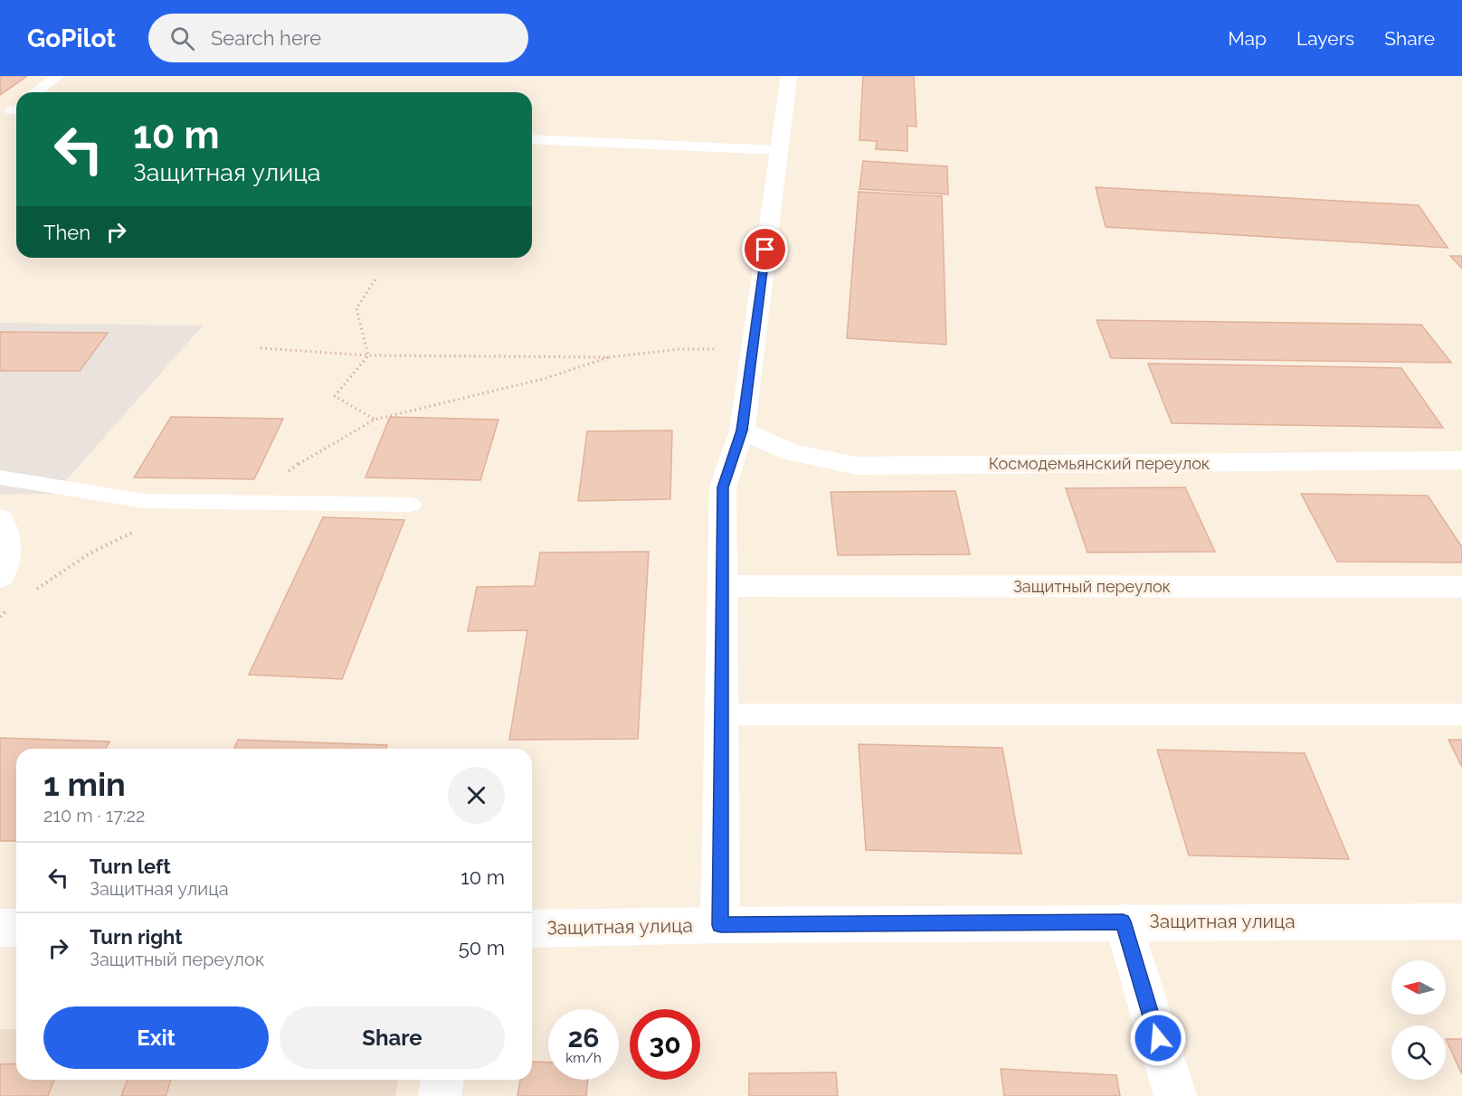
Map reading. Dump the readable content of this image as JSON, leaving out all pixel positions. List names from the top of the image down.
{
  "streets": {
    "street": ["Космодемьянский переулок", "Защитный переулок", "Защитная улица"]
  },
  "north": "left",
  "page": {
    "header": "GoPilot",
    "search": "Search here",
    "nav": ["Map", "Layers", "Share"],
    "turn": ["10 m", "Защитная улица"],
    "then": "Then",
    "heading": ["1 min", "210 m · 17:22"],
    "list": [
      {
        "name": "Turn left",
        "note": "Защитная улица",
        "value": "10 m"
      },
      {
        "name": "Turn right",
        "note": "Защитный переулок",
        "value": "50 m"
      }
    ],
    "buttons": ["Exit", "Share"],
    "speed": "26 km/h",
    "limit": "30"
  }
}
